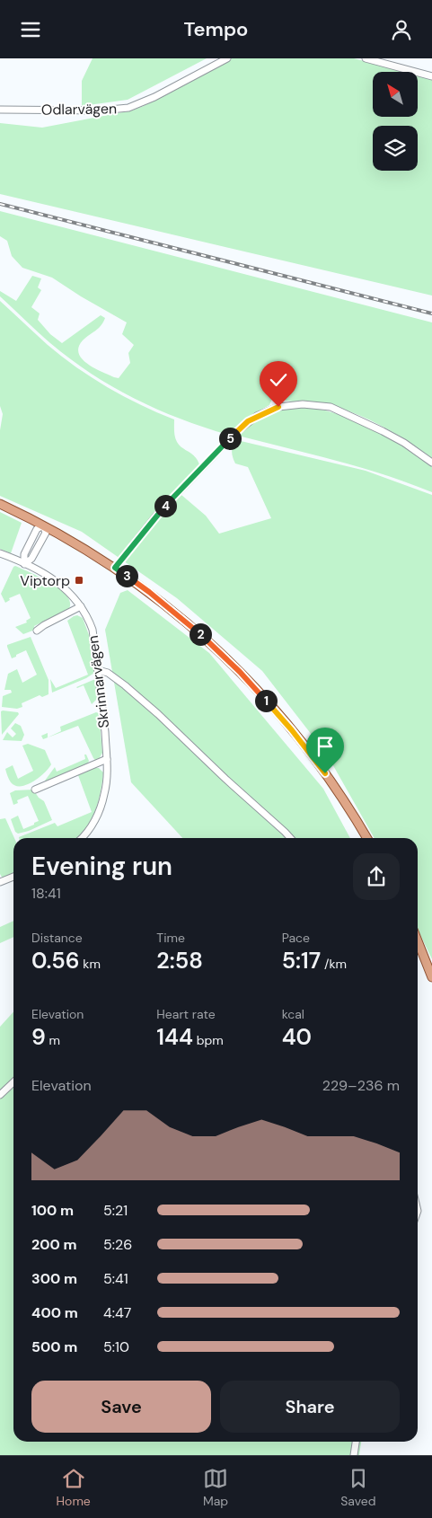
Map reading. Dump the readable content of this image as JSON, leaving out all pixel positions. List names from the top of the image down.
{
  "streets": {
    "street": ["Odlarvägen", "Skrinnarvägen"]
  },
  "places": {
    "transit": ["Viptorp"]
  },
  "north": "top left",
  "page": {
    "header": "Tempo",
    "pins": [
      "5",
      "4",
      "3",
      "2",
      "1"
    ],
    "heading": ["Evening run", "18:41"],
    "stats": [
      ["Distance", "0.56 km"],
      ["Time", "2:58"],
      ["Pace", "5:17 /km"],
      ["Elevation", "9 m"],
      ["Heart rate", "144 bpm"],
      ["kcal", "40"]
    ],
    "chart": ["Elevation", "229–236 m"],
    "list": [
      {
        "name": "100 m",
        "note": "5:21"
      },
      {
        "name": "200 m",
        "note": "5:26"
      },
      {
        "name": "300 m",
        "note": "5:41"
      },
      {
        "name": "400 m",
        "note": "4:47"
      },
      {
        "name": "500 m",
        "note": "5:10"
      }
    ],
    "buttons": ["Save", "Share"],
    "tabs": ["Home", "Map", "Saved"]
  }
}
